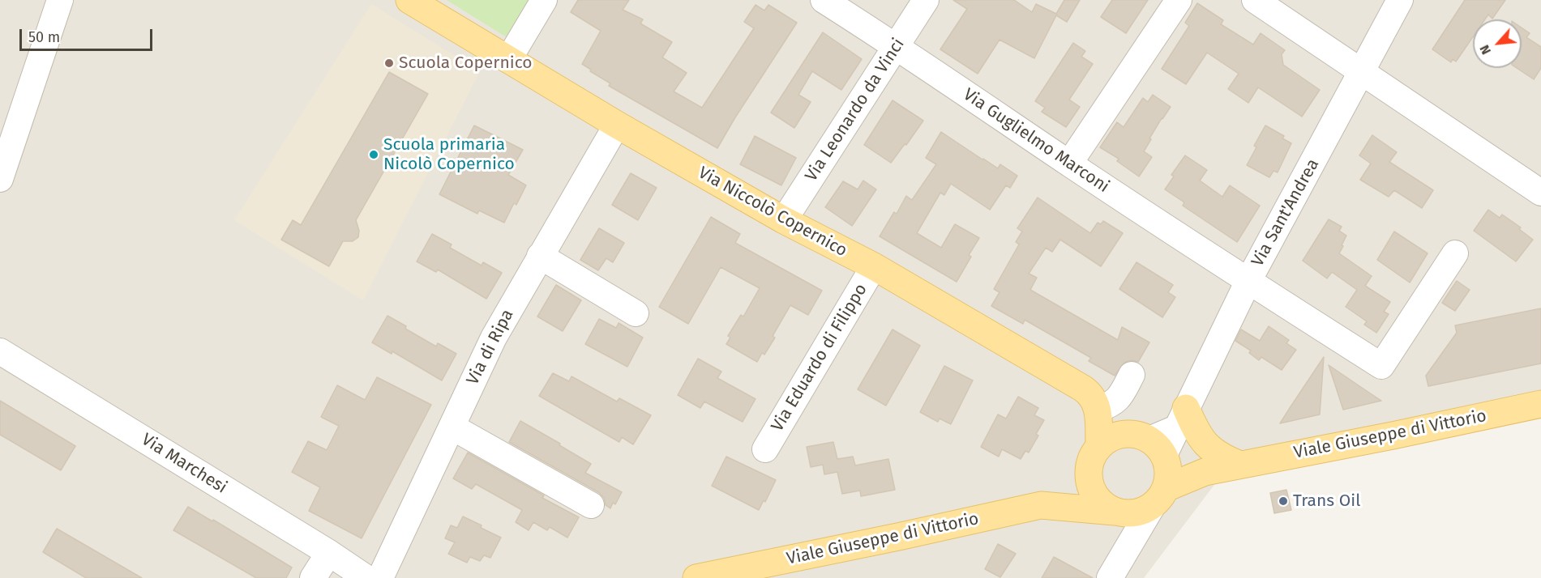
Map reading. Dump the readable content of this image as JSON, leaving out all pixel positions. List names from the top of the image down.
{
  "streets": {
    "main road": ["Via Niccolò Copernico", "Viale Giuseppe di Vittorio"],
    "street": [
      "Via Leonardo da Vinci",
      "Via Guglielmo Marconi",
      "Via Sant'Andrea",
      "Via di Ripa",
      "Via Eduardo di Filippo",
      "Via Marchesi"
    ]
  },
  "crossings": [
    ["Via Leonardo da Vinci", "Via Guglielmo Marconi"],
    ["Via Leonardo da Vinci", "Via Niccolò Copernico"],
    ["Via Guglielmo Marconi", "Via Sant'Andrea"],
    ["Via Niccolò Copernico", "Via di Ripa"],
    ["Via Niccolò Copernico", "Via Eduardo di Filippo"],
    ["Via Sant'Andrea", "Viale Giuseppe di Vittorio"]
  ],
  "places": ["Scuola Copernico", "Scuola primaria Nicolò Copernico", "Trans Oil"],
  "scale_bar": "50 m",
  "north": "bottom left"
}
